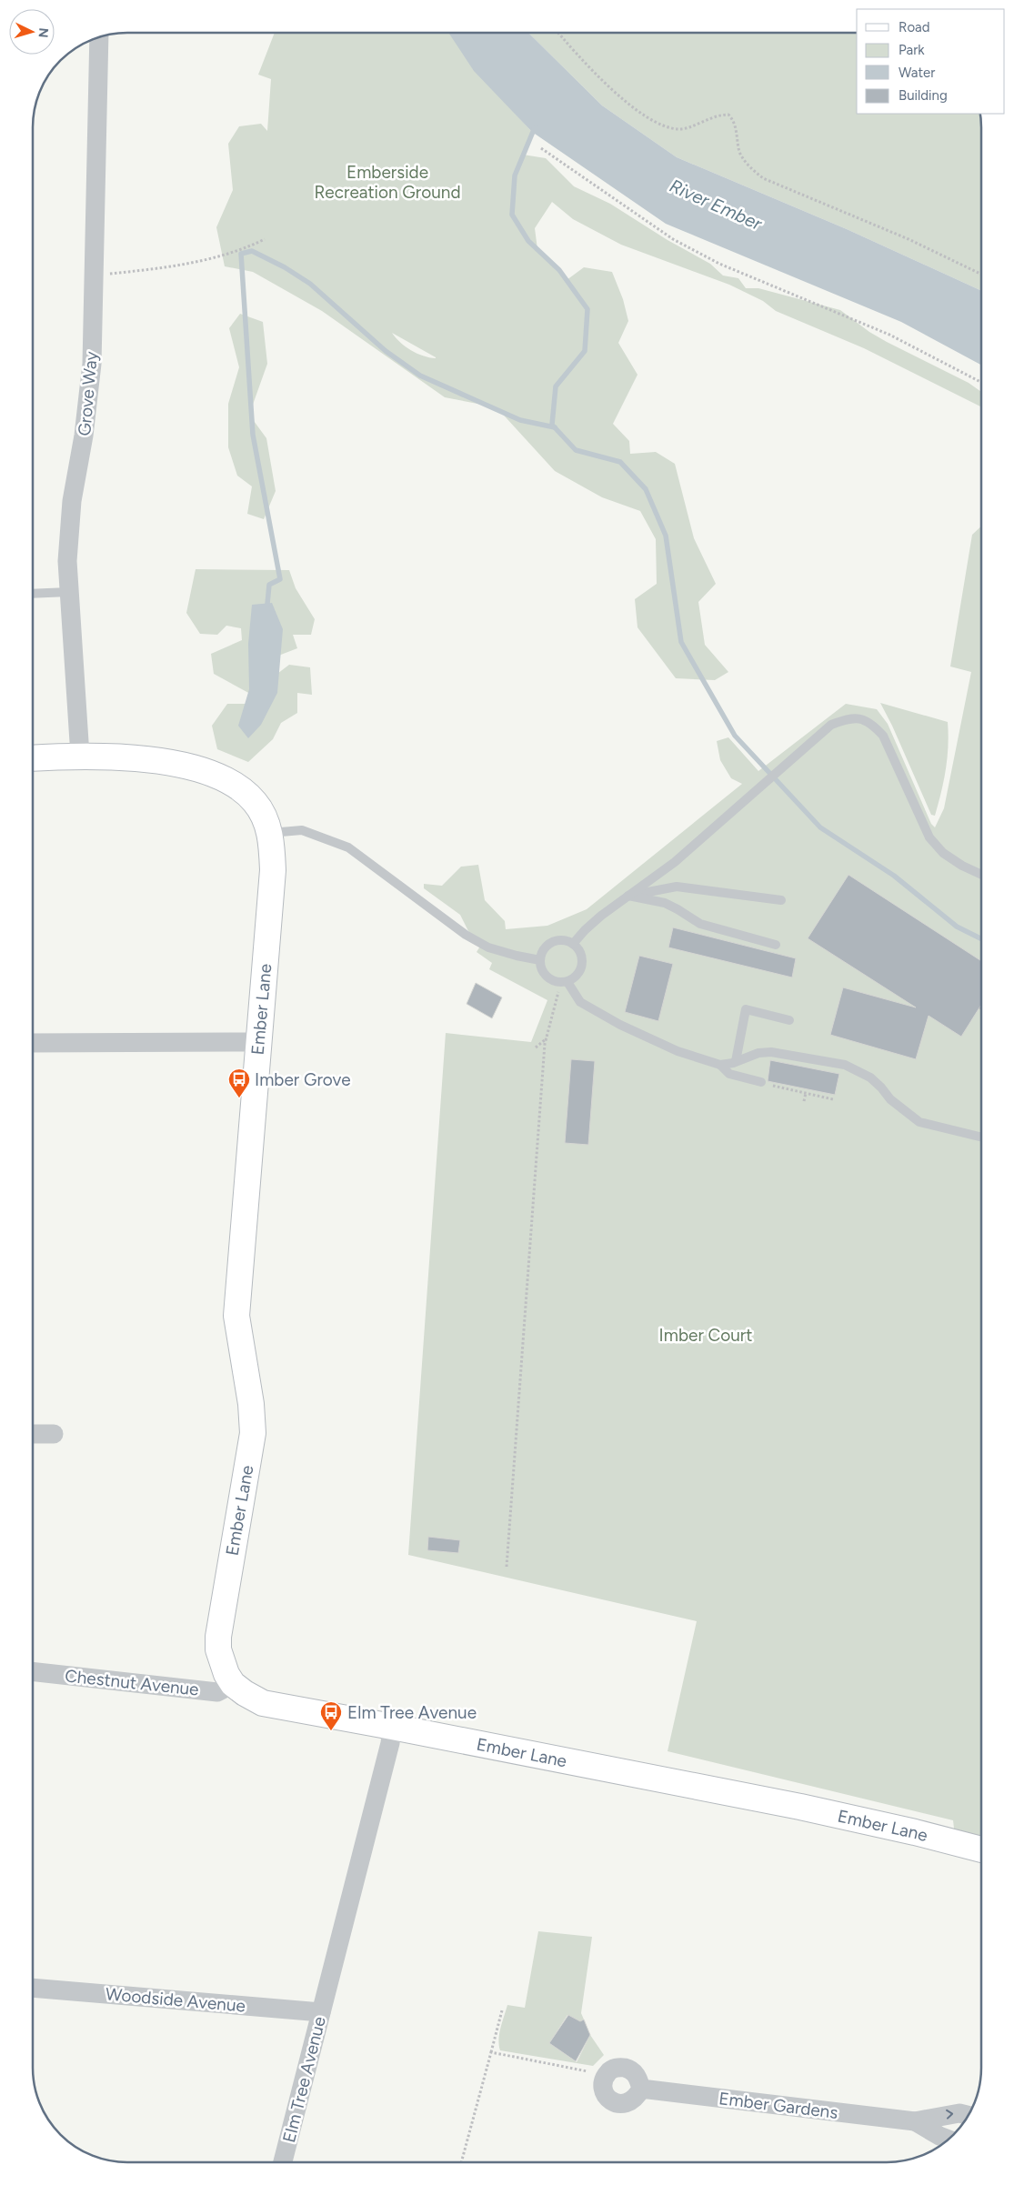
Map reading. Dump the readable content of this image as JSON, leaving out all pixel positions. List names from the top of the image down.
{
  "streets": {
    "main road": ["Ember Lane"],
    "street": [
      "Grove Way",
      "Chestnut Avenue",
      "Woodside Avenue",
      "Elm Tree Avenue",
      "Ember Gardens"
    ]
  },
  "crossings": [
    ["Grove Way", "Ember Lane"],
    ["Ember Lane", "Chestnut Avenue"],
    ["Ember Lane", "Elm Tree Avenue"],
    ["Woodside Avenue", "Elm Tree Avenue"]
  ],
  "water": ["River Ember"],
  "parks": ["Emberside Recreation Ground", "Imber Court"],
  "places": {
    "bus stop": ["Imber Grove", "Elm Tree Avenue"]
  },
  "legend": [
    "Road",
    "Park",
    "Water",
    "Building"
  ],
  "north": "right"
}
